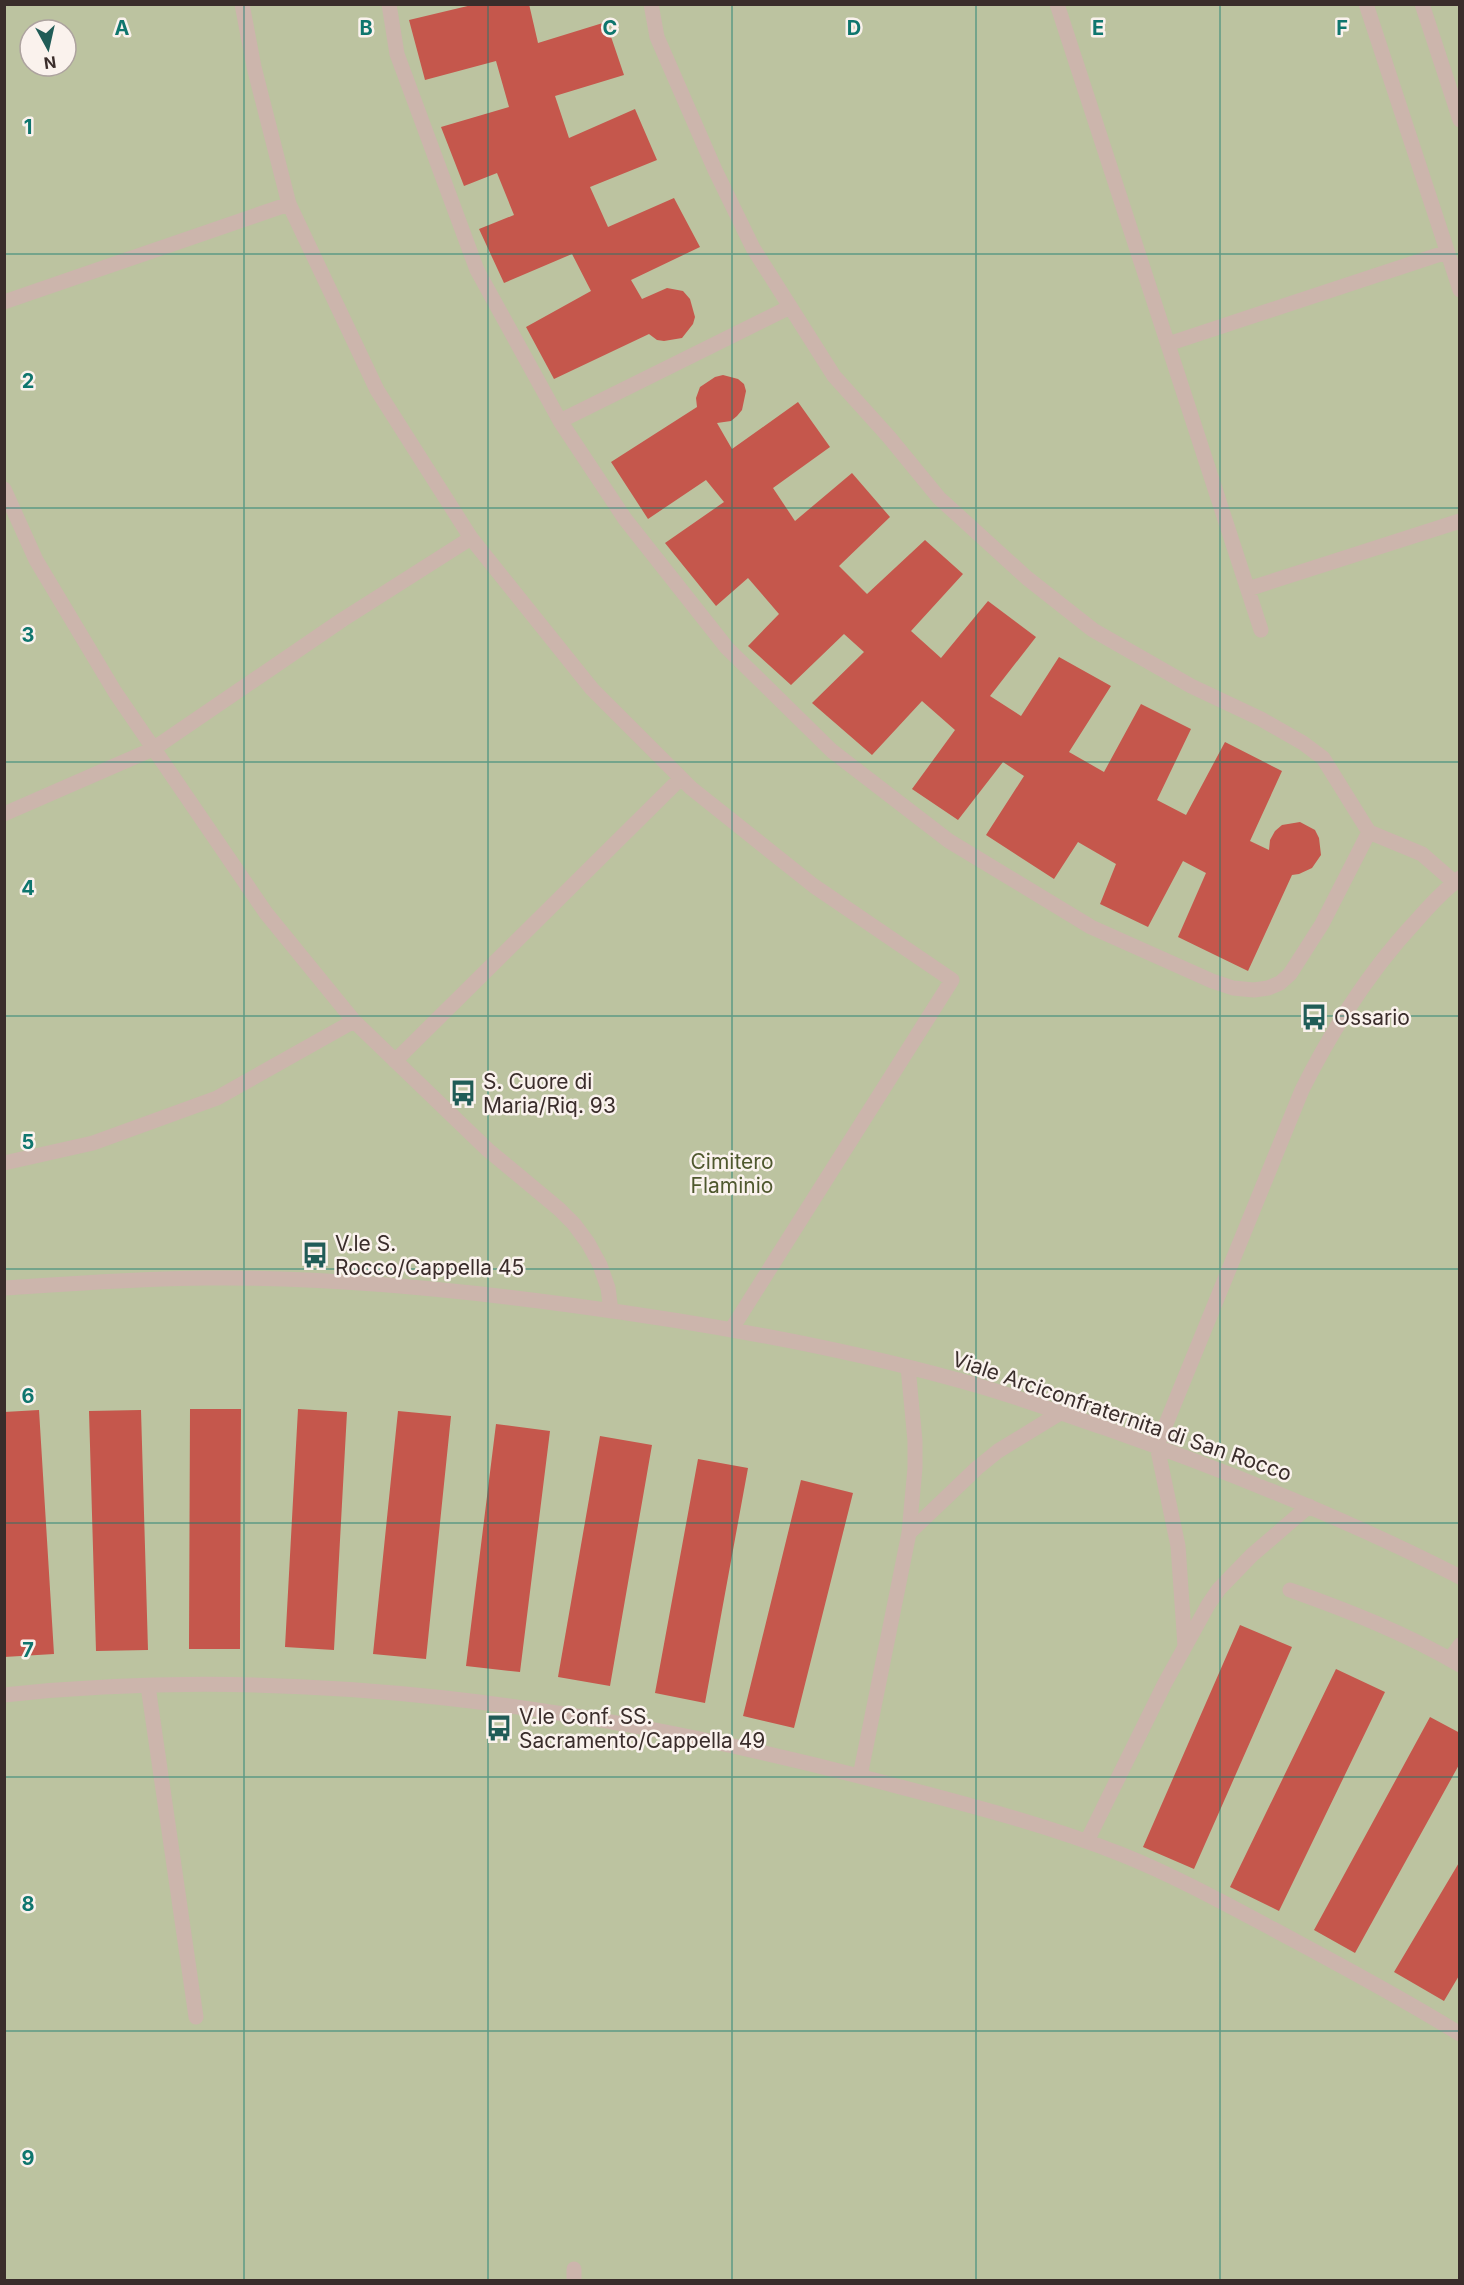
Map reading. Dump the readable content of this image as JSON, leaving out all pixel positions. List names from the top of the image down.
{
  "streets": {
    "lane": ["Viale Arciconfraternita di San Rocco"]
  },
  "parks": ["Cimitero Flaminio"],
  "places": {
    "bus stop": [
      "Ossario",
      "S. Cuore di Maria/Riq. 93",
      "V.le S. Rocco/Cappella 45",
      "V.le Conf. SS. Sacramento/Cappella 49"
    ]
  },
  "north": "bottom",
  "grid": {
    "columns": [
      "A",
      "B",
      "C",
      "D",
      "E",
      "F"
    ],
    "rows": [
      "1",
      "2",
      "3",
      "4",
      "5",
      "6",
      "7",
      "8",
      "9"
    ]
  }
}
